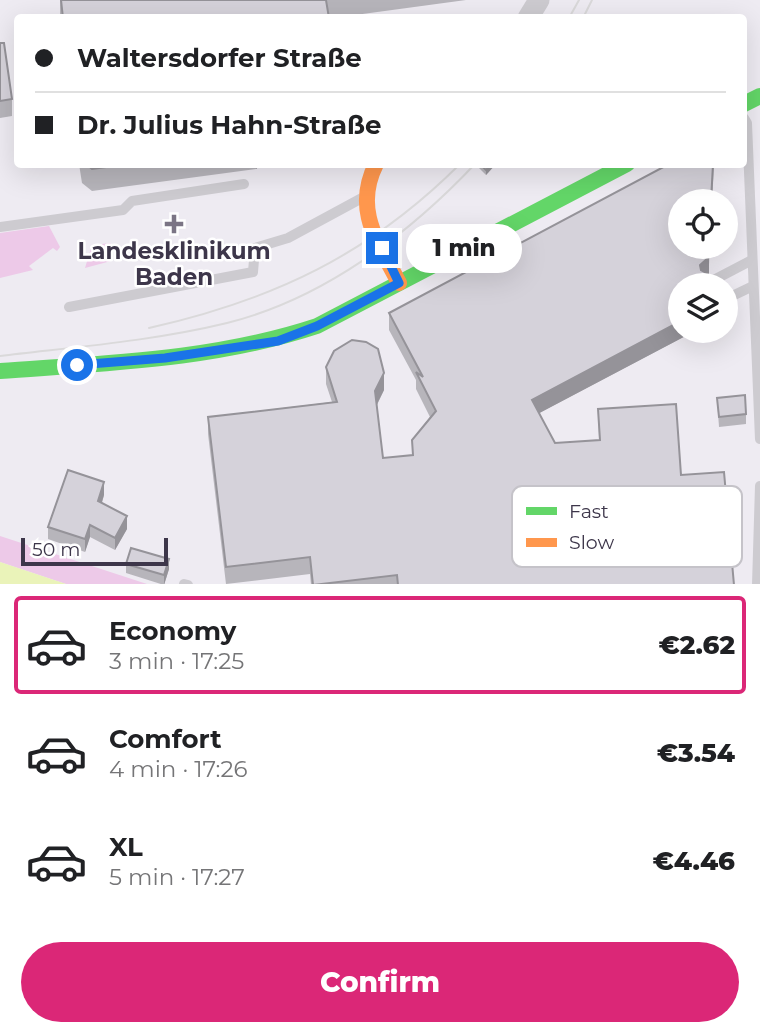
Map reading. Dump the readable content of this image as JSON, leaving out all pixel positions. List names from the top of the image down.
{
  "places": {
    "health": ["Landesklinikum Baden"]
  },
  "legend": ["Fast", "Slow"],
  "scale_bar": "50 m",
  "page": {
    "banner": ["Waltersdorfer Straße", "Dr. Julius Hahn-Straße"],
    "bubble": "1 min",
    "scale": "50 m",
    "list": [
      {
        "name": "Economy",
        "note": "3 min · 17:25",
        "value": "€2.62"
      },
      {
        "name": "Comfort",
        "note": "4 min · 17:26",
        "value": "€3.54"
      },
      {
        "name": "XL",
        "note": "5 min · 17:27",
        "value": "€4.46"
      }
    ],
    "buttons": "Confirm"
  }
}
